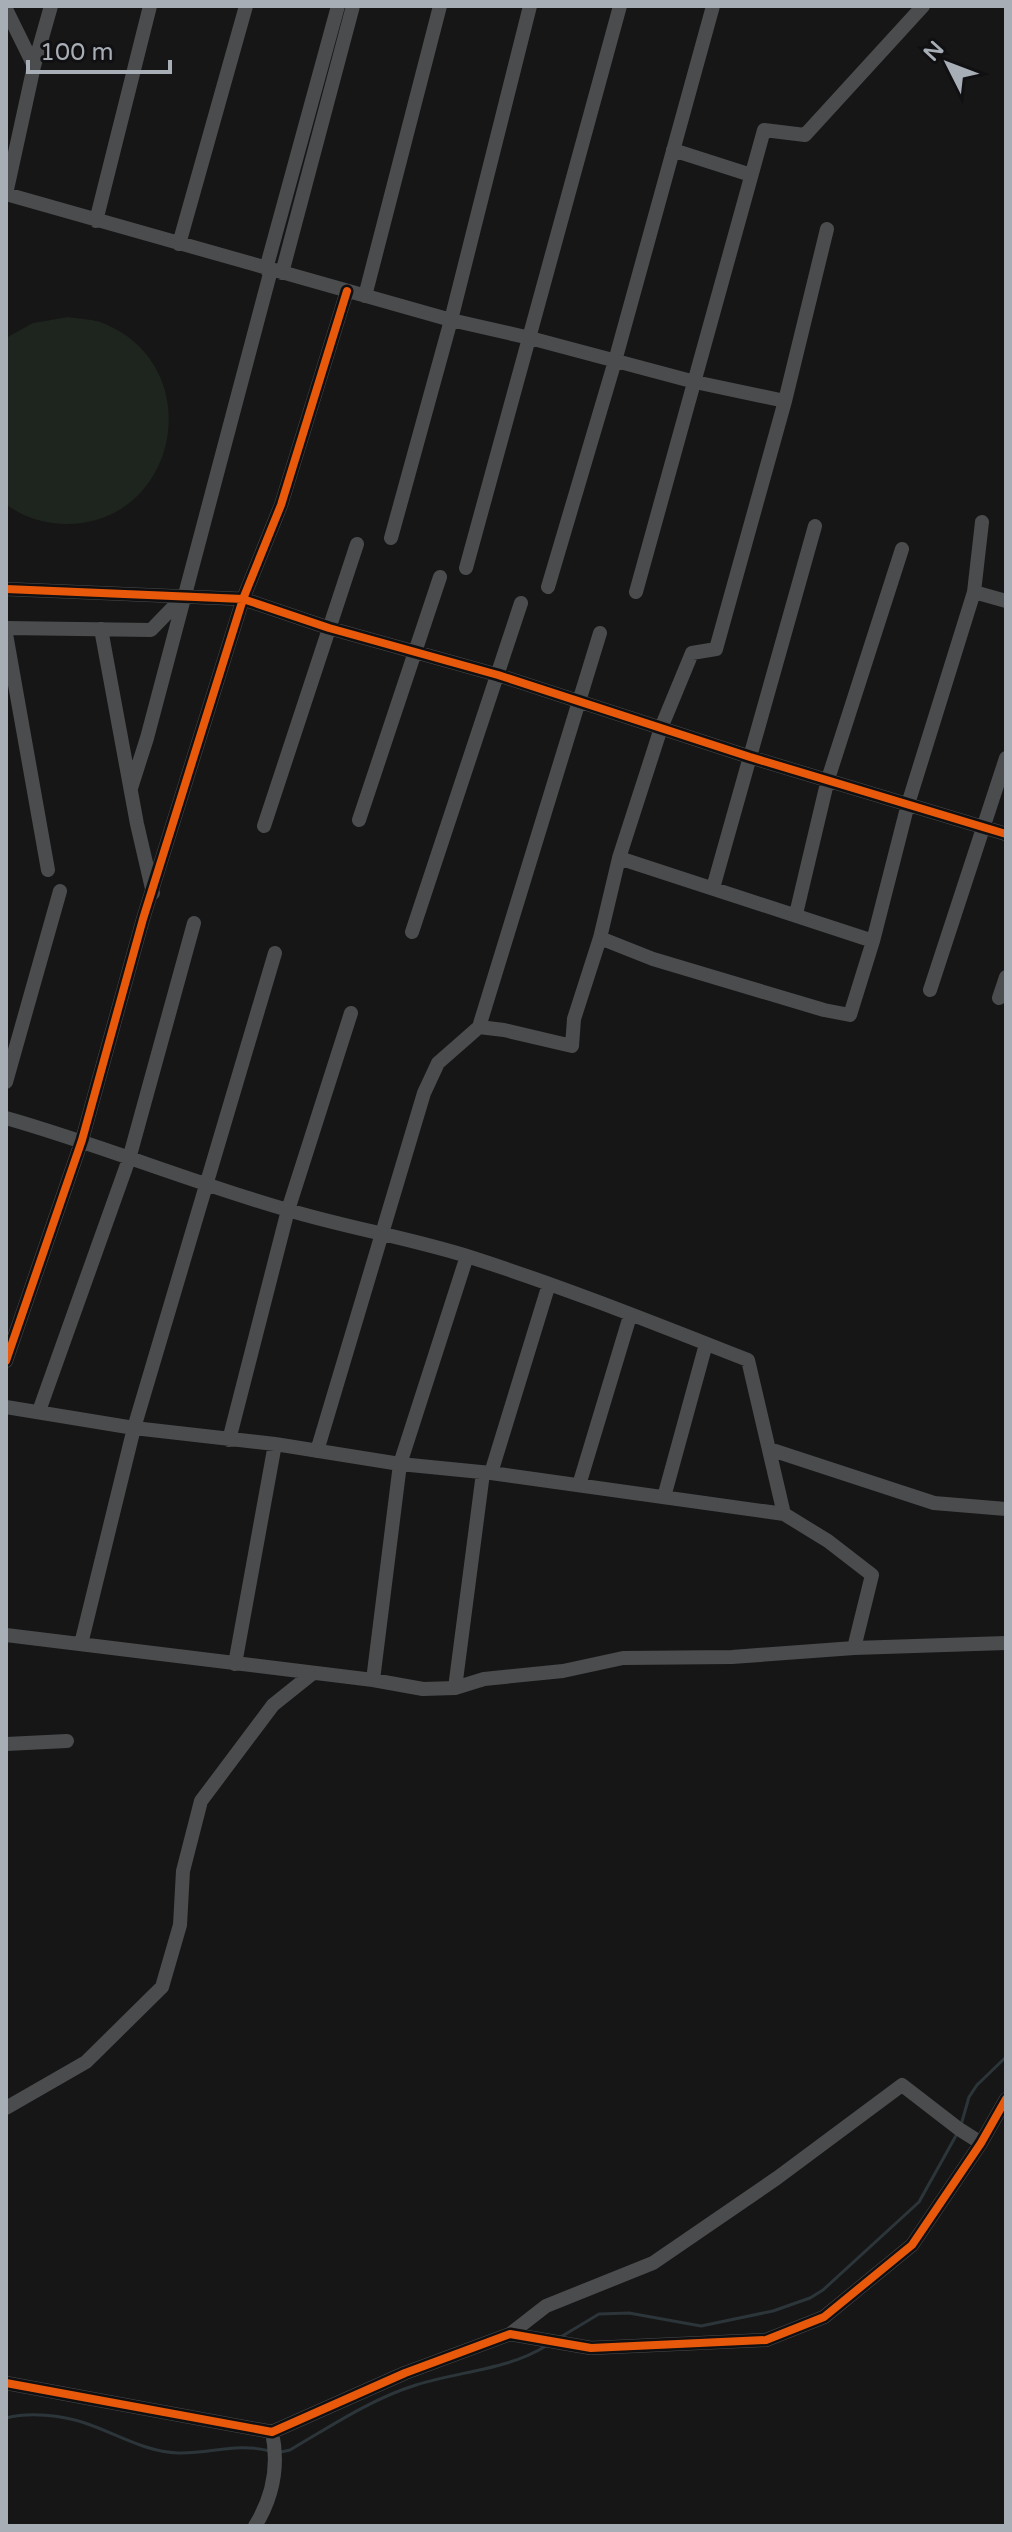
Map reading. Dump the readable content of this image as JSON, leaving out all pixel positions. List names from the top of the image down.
{
  "scale_bar": "100 m",
  "north": "top left"
}
